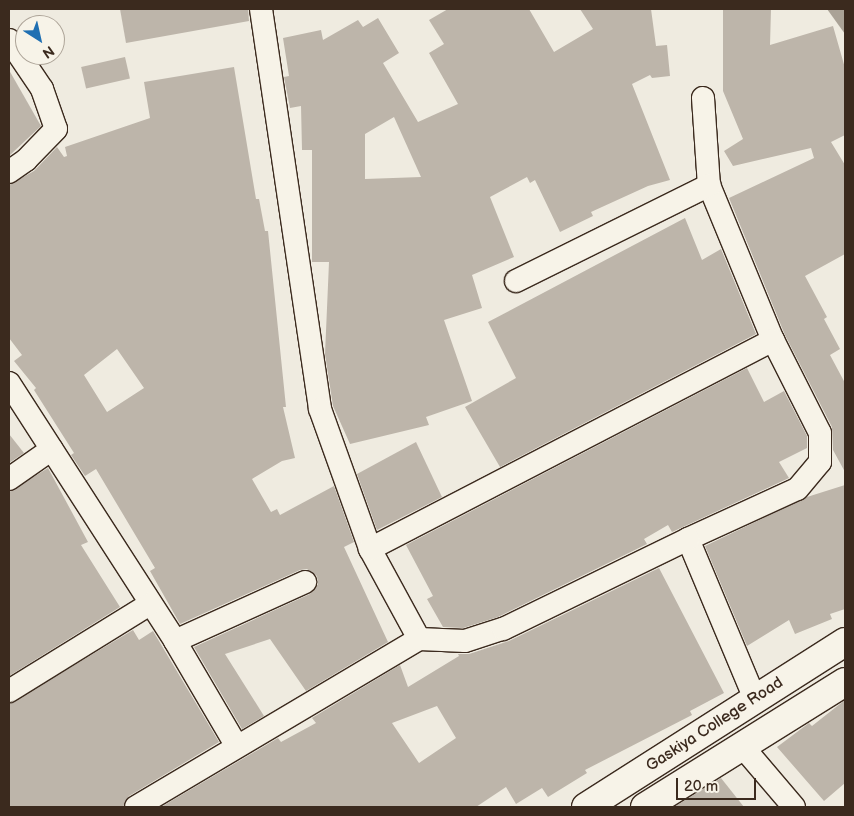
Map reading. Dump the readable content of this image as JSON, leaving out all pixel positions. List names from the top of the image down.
{
  "streets": {
    "main road": ["Gaskiya College Road"]
  },
  "scale_bar": "20 m",
  "north": "bottom right"
}
